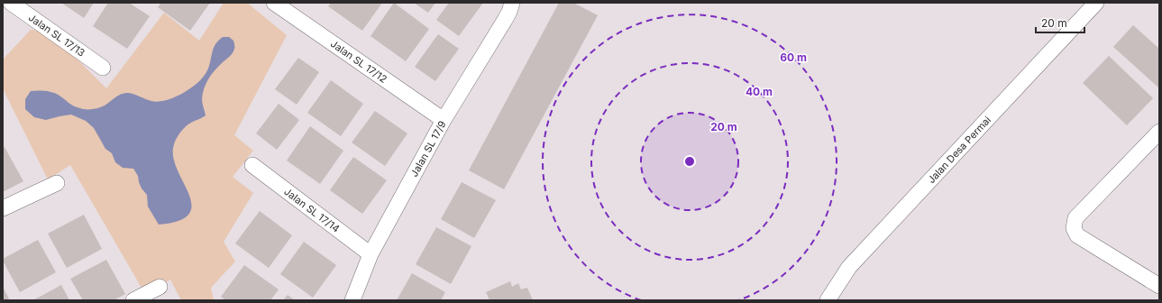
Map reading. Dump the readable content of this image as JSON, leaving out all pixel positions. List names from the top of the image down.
{
  "streets": {
    "street": [
      "Jalan SL 17/13",
      "Jalan SL 17/12",
      "Jalan SL 17/9",
      "Jalan Desa Permai",
      "Jalan SL 17/14"
    ]
  },
  "crossings": [
    ["Jalan SL 17/12", "Jalan SL 17/9"],
    ["Jalan SL 17/9", "Jalan SL 17/14"]
  ],
  "scale_bar": "20 m",
  "rings": ["60 m", "40 m", "20 m"]
}
